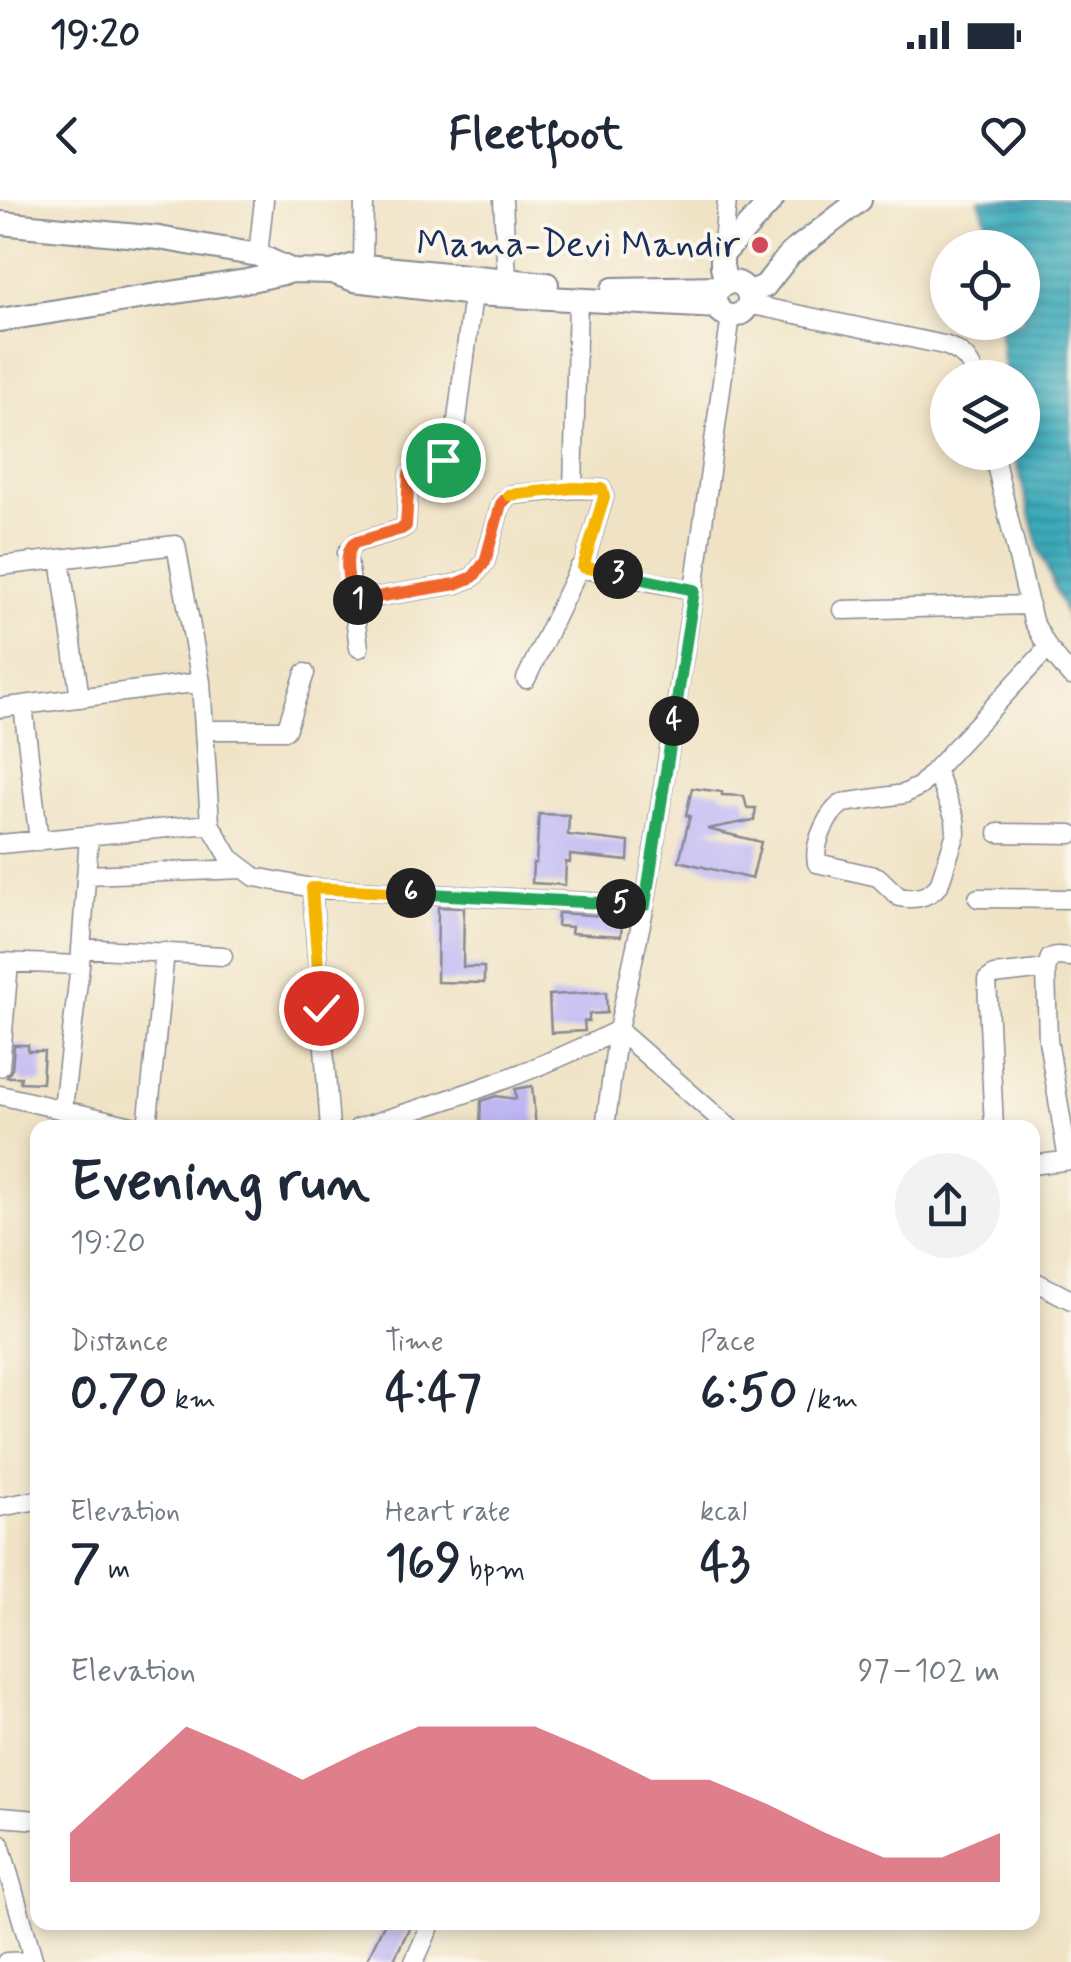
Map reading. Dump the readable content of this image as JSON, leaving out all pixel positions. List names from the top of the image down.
{
  "places": ["Mama-Devi Mandir"],
  "page": {
    "status": "19:20",
    "header": "Fleetfoot",
    "pins": [
      "3",
      "1",
      "4",
      "6",
      "5"
    ],
    "heading": ["Evening run", "19:20"],
    "stats": [
      ["Distance", "0.70 km"],
      ["Time", "4:47"],
      ["Pace", "6:50 /km"],
      ["Elevation", "7 m"],
      ["Heart rate", "169 bpm"],
      ["kcal", "43"]
    ],
    "chart": ["Elevation", "97–102 m"]
  }
}
